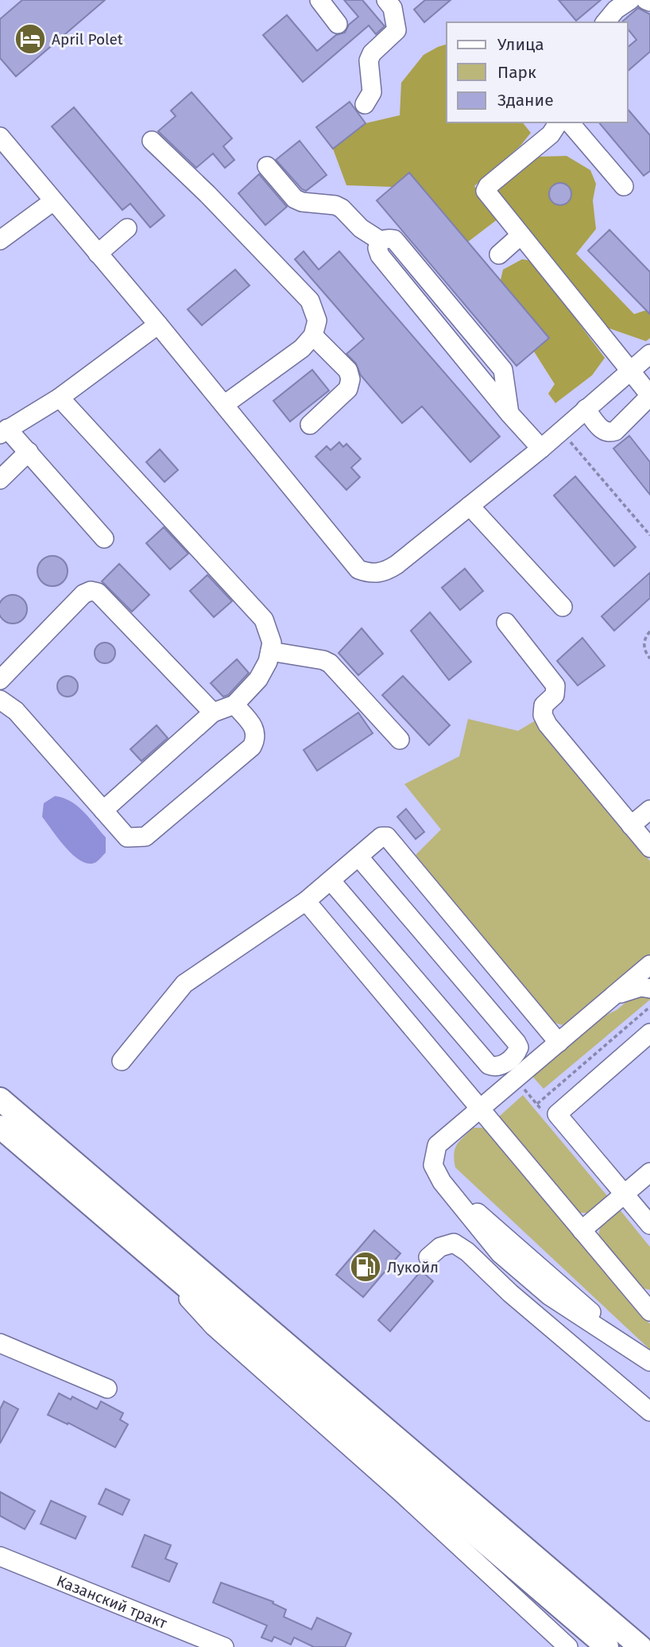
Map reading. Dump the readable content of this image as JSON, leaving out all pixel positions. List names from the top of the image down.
{
  "streets": {
    "street": ["Казанский тракт"]
  },
  "places": {
    "hotel": ["April Polet"],
    "fuel station": ["Лукойл"]
  },
  "legend": ["Улица", "Парк", "Здание"]
}
